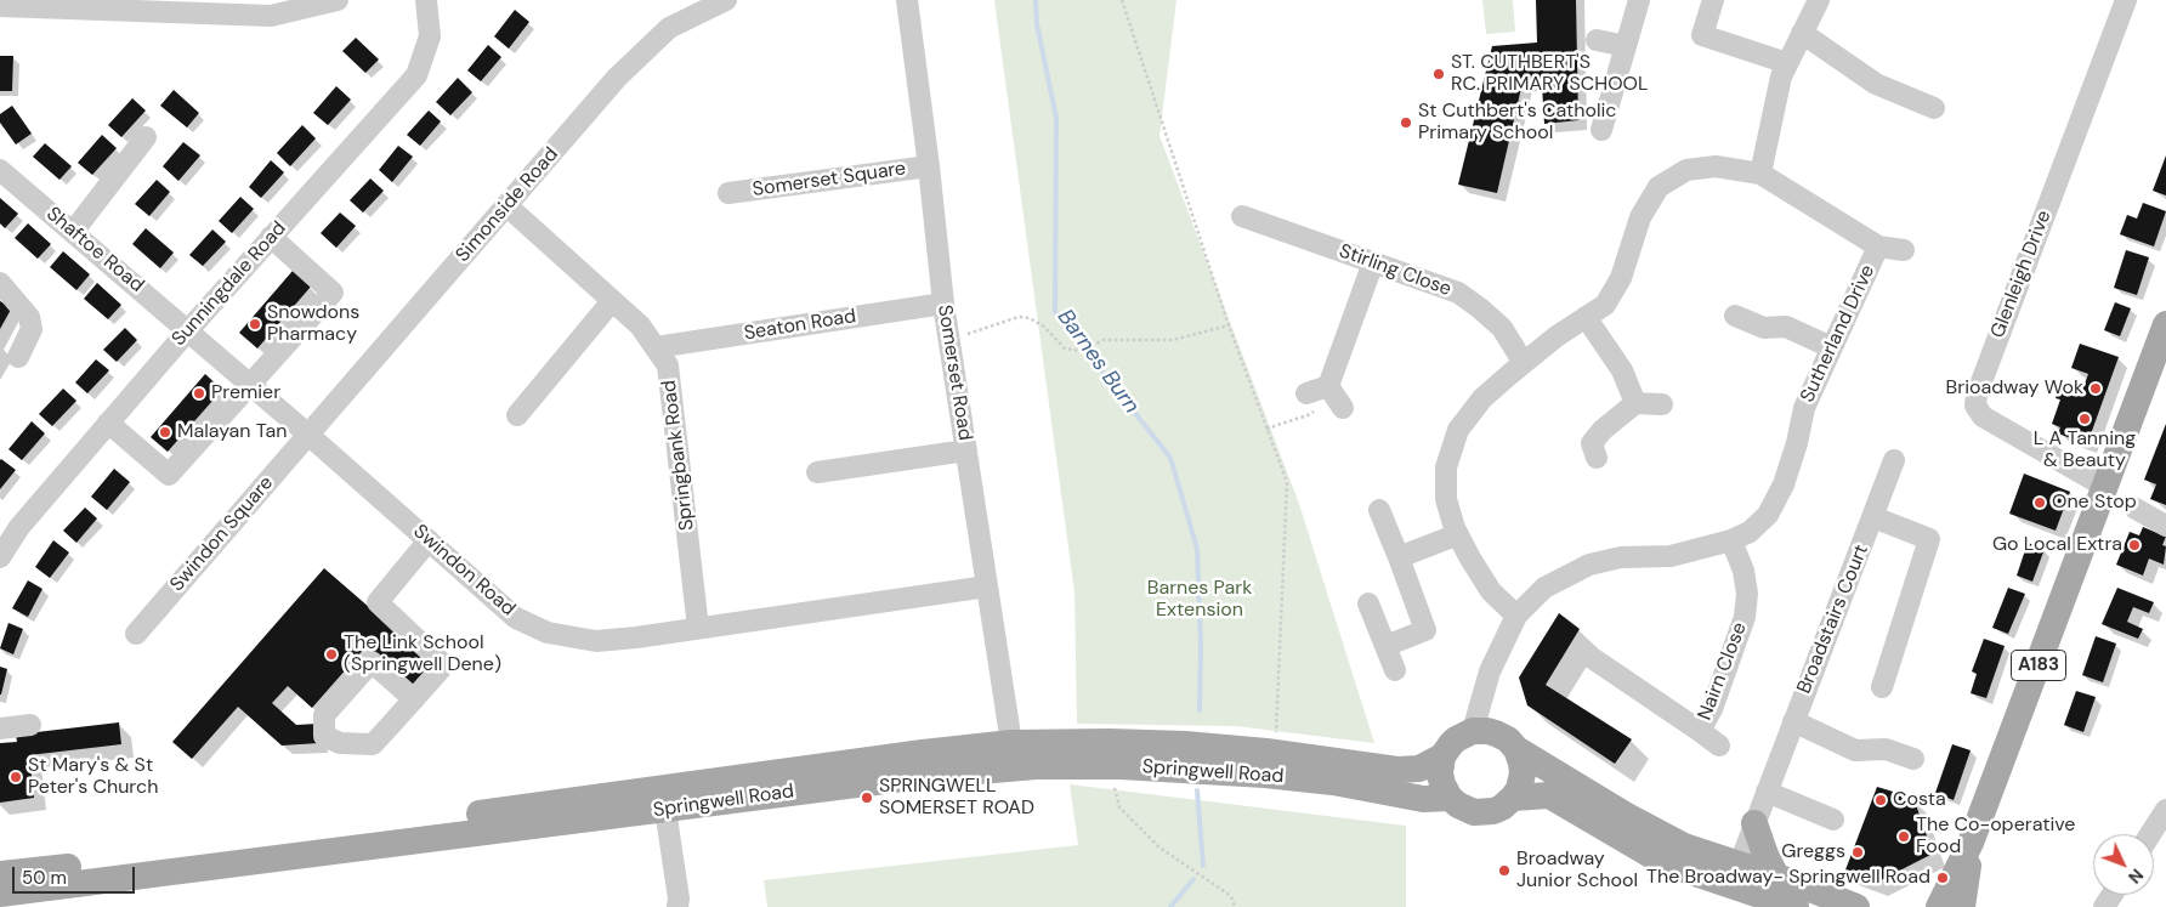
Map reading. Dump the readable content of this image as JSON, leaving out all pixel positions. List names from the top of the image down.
{
  "streets": {
    "main road": ["A183", "Springwell Road"],
    "street": [
      "Somerset Square",
      "Simonside Road",
      "Shaftoe Road",
      "Stirling Close",
      "Glenleigh Drive",
      "Sunningdale Road",
      "Seaton Road",
      "Sutherland Drive",
      "Somerset Road",
      "Springbank Road",
      "Swindon Square",
      "Swindon Road",
      "Broadstairs Court",
      "Nairn Close"
    ]
  },
  "crossings": [
    ["Somerset Square", "Somerset Road"],
    ["Simonside Road", "Springbank Road"],
    ["Simonside Road", "Swindon Square"],
    ["Simonside Road", "Swindon Road"],
    ["Shaftoe Road", "Sunningdale Road"],
    ["Shaftoe Road", "Swindon Road"],
    ["Stirling Close", "Sutherland Drive"],
    ["Glenleigh Drive", "A183"],
    ["Sunningdale Road", "Swindon Road"],
    ["Seaton Road", "Somerset Road"],
    ["Seaton Road", "Springbank Road"],
    ["Sutherland Drive", "Nairn Close"],
    ["Sutherland Drive", "Springwell Road"],
    ["Somerset Road", "Swindon Road"],
    ["Somerset Road", "Springwell Road"],
    ["Springbank Road", "Swindon Road"],
    ["Swindon Square", "Swindon Road"]
  ],
  "water": ["Barnes Burn"],
  "parks": ["Barnes Park Extension"],
  "places": [
    "ST. CUTHBERT'S RC. PRIMARY SCHOOL",
    "St Cuthbert's Catholic Primary School",
    "Snowdons Pharmacy",
    "Brioadway Wok",
    "Premier",
    "L A Tanning & Beauty",
    "Malayan Tan",
    "One Stop",
    "Go Local Extra",
    "The Link School (Springwell Dene)",
    "St Mary's & St Peter's Church",
    "SPRINGWELL SOMERSET ROAD",
    "Costa",
    "The Co-operative Food",
    "Greggs",
    "Broadway Junior School",
    "The Broadway- Springwell Road"
  ],
  "scale_bar": "50 m",
  "north": "bottom right"
}
